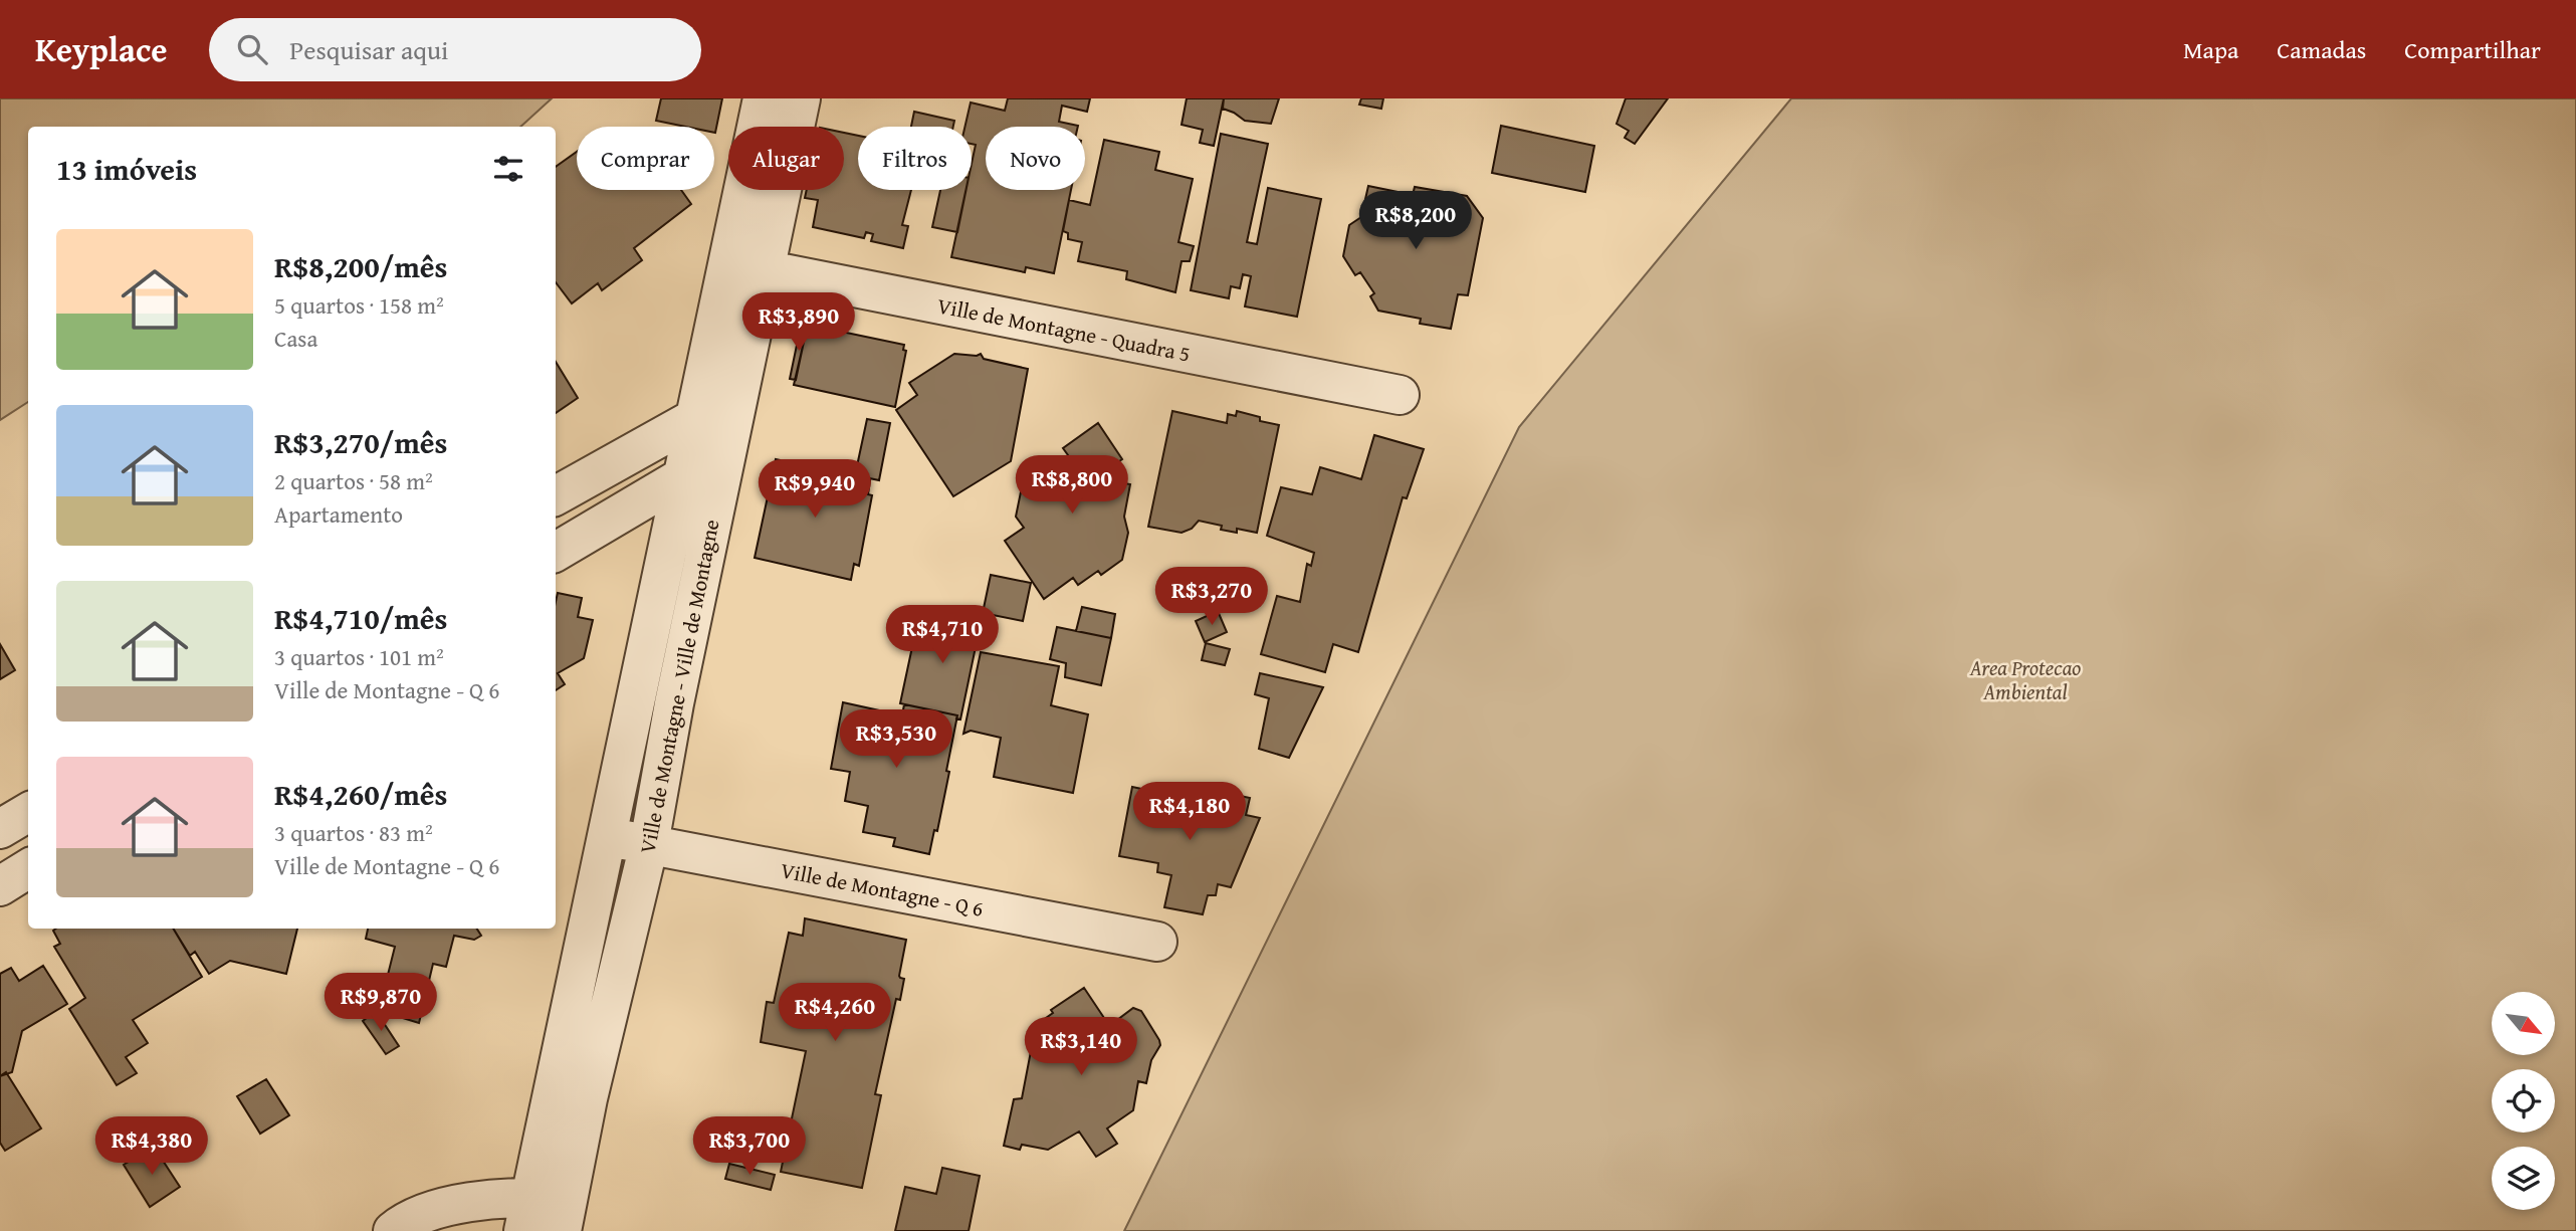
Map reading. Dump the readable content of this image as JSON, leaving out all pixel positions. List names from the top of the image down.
{
  "streets": {
    "street": ["Ville de Montagne - Quadra 5", "Ville de Montagne - Ville de Montagne", "Ville de Montagne - Q 6"]
  },
  "crossings": [
    ["Ville de Montagne - Quadra 5", "Ville de Montagne - Ville de Montagne"],
    ["Ville de Montagne - Ville de Montagne", "Ville de Montagne - Q 6"]
  ],
  "parks": ["Area Protecao Ambiental"],
  "north": "bottom right",
  "page": {
    "header": "Keyplace",
    "search": "Pesquisar aqui",
    "nav": ["Mapa", "Camadas", "Compartilhar"],
    "chip": [
      "Comprar",
      "Alugar",
      "Filtros",
      "Novo"
    ],
    "heading": "13 imóveis",
    "price": [
      "R$8,200",
      "R$3,890",
      "R$8,800",
      "R$9,940",
      "R$3,270",
      "R$4,710",
      "R$3,530",
      "R$4,180",
      "R$9,870",
      "R$4,260",
      "R$3,140",
      "R$4,380",
      "R$3,700"
    ],
    "list": [
      {
        "name": "R$8,200/mês",
        "note": "5 quartos · 158 m² · Casa"
      },
      {
        "name": "R$3,270/mês",
        "note": "2 quartos · 58 m² · Apartamento"
      },
      {
        "name": "R$4,710/mês",
        "note": "3 quartos · 101 m² · Ville de Montagne - Q 6"
      },
      {
        "name": "R$4,260/mês",
        "note": "3 quartos · 83 m² · Ville de Montagne - Q 6"
      }
    ]
  }
}
